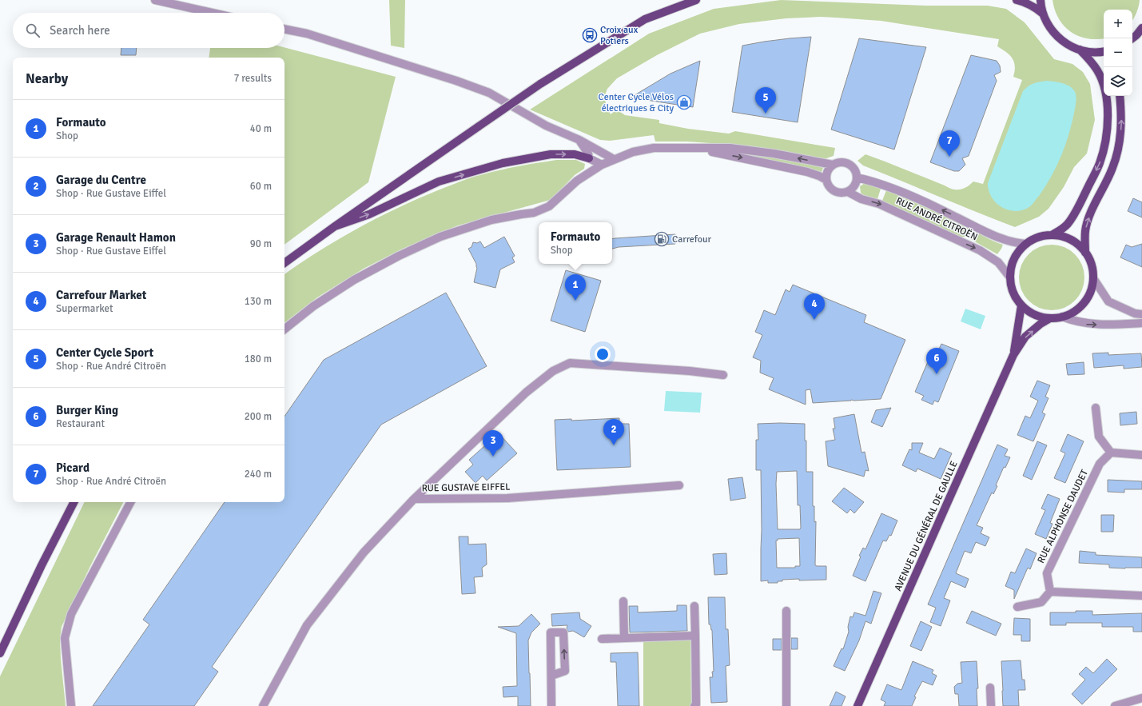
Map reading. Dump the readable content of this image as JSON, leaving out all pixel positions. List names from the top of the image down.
{
  "streets": {
    "main road": ["AVENUE DU GÉNÉRAL DE GAULLE"],
    "street": ["RUE ANDRÉ CITROËN", "RUE GUSTAVE EIFFEL", "RUE ALPHONSE DAUDET"]
  },
  "crossings": [
    ["RUE ANDRÉ CITROËN", "AVENUE DU GÉNÉRAL DE GAULLE"]
  ],
  "places": {
    "bus stop": ["Croix aux Potiers"],
    "shop": ["Center Cycle Vélos électriques & City"],
    "fuel station": ["Carrefour"]
  },
  "page": {
    "map_buttons": ["+", "−"],
    "search": "Search here",
    "heading": ["Nearby", "7 results"],
    "pins": [
      "5",
      "7",
      "1",
      "4",
      "6",
      "2",
      "3"
    ],
    "list": [
      {
        "mark": "1",
        "name": "Formauto",
        "note": "Shop",
        "value": "40 m"
      },
      {
        "mark": "2",
        "name": "Garage du Centre",
        "note": "Shop · Rue Gustave Eiffel",
        "value": "60 m"
      },
      {
        "mark": "3",
        "name": "Garage Renault Hamon",
        "note": "Shop · Rue Gustave Eiffel",
        "value": "90 m"
      },
      {
        "mark": "4",
        "name": "Carrefour Market",
        "note": "Supermarket",
        "value": "130 m"
      },
      {
        "mark": "5",
        "name": "Center Cycle Sport",
        "note": "Shop · Rue André Citroën",
        "value": "180 m"
      },
      {
        "mark": "6",
        "name": "Burger King",
        "note": "Restaurant",
        "value": "200 m"
      },
      {
        "mark": "7",
        "name": "Picard",
        "note": "Shop · Rue André Citroën",
        "value": "240 m"
      }
    ],
    "popup": ["Formauto", "Shop"]
  }
}
